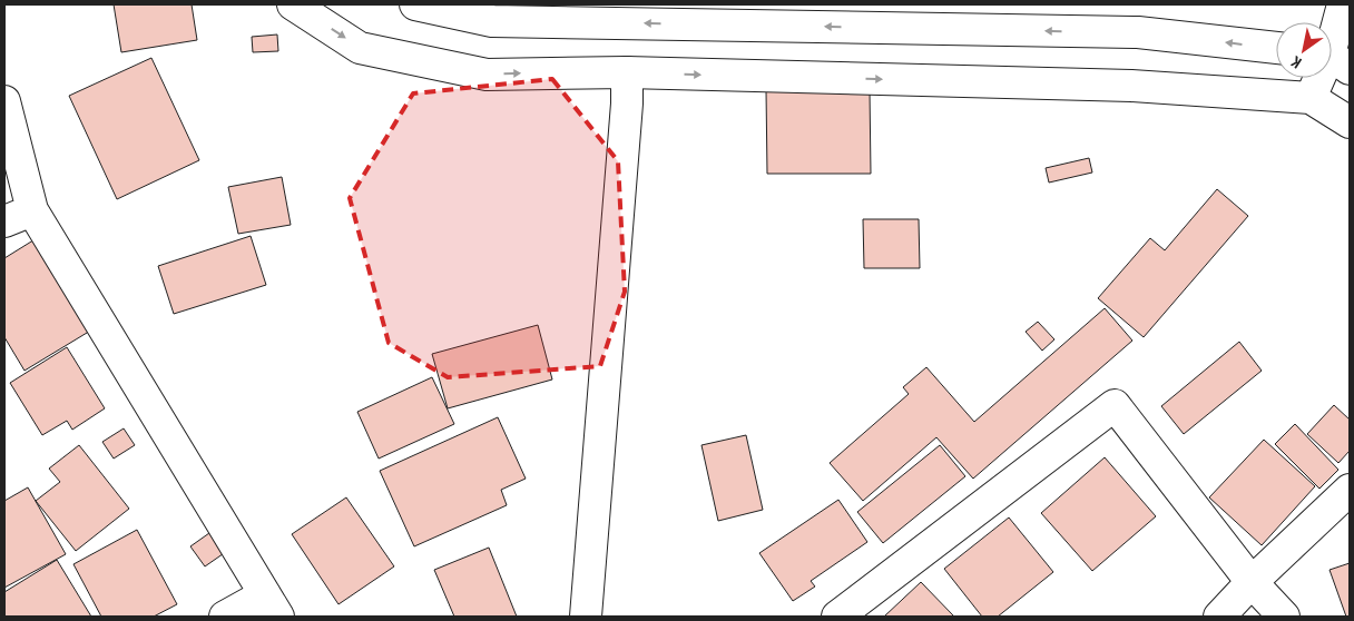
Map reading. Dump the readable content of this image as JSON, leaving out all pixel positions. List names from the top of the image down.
{
  "north": "bottom left"
}
